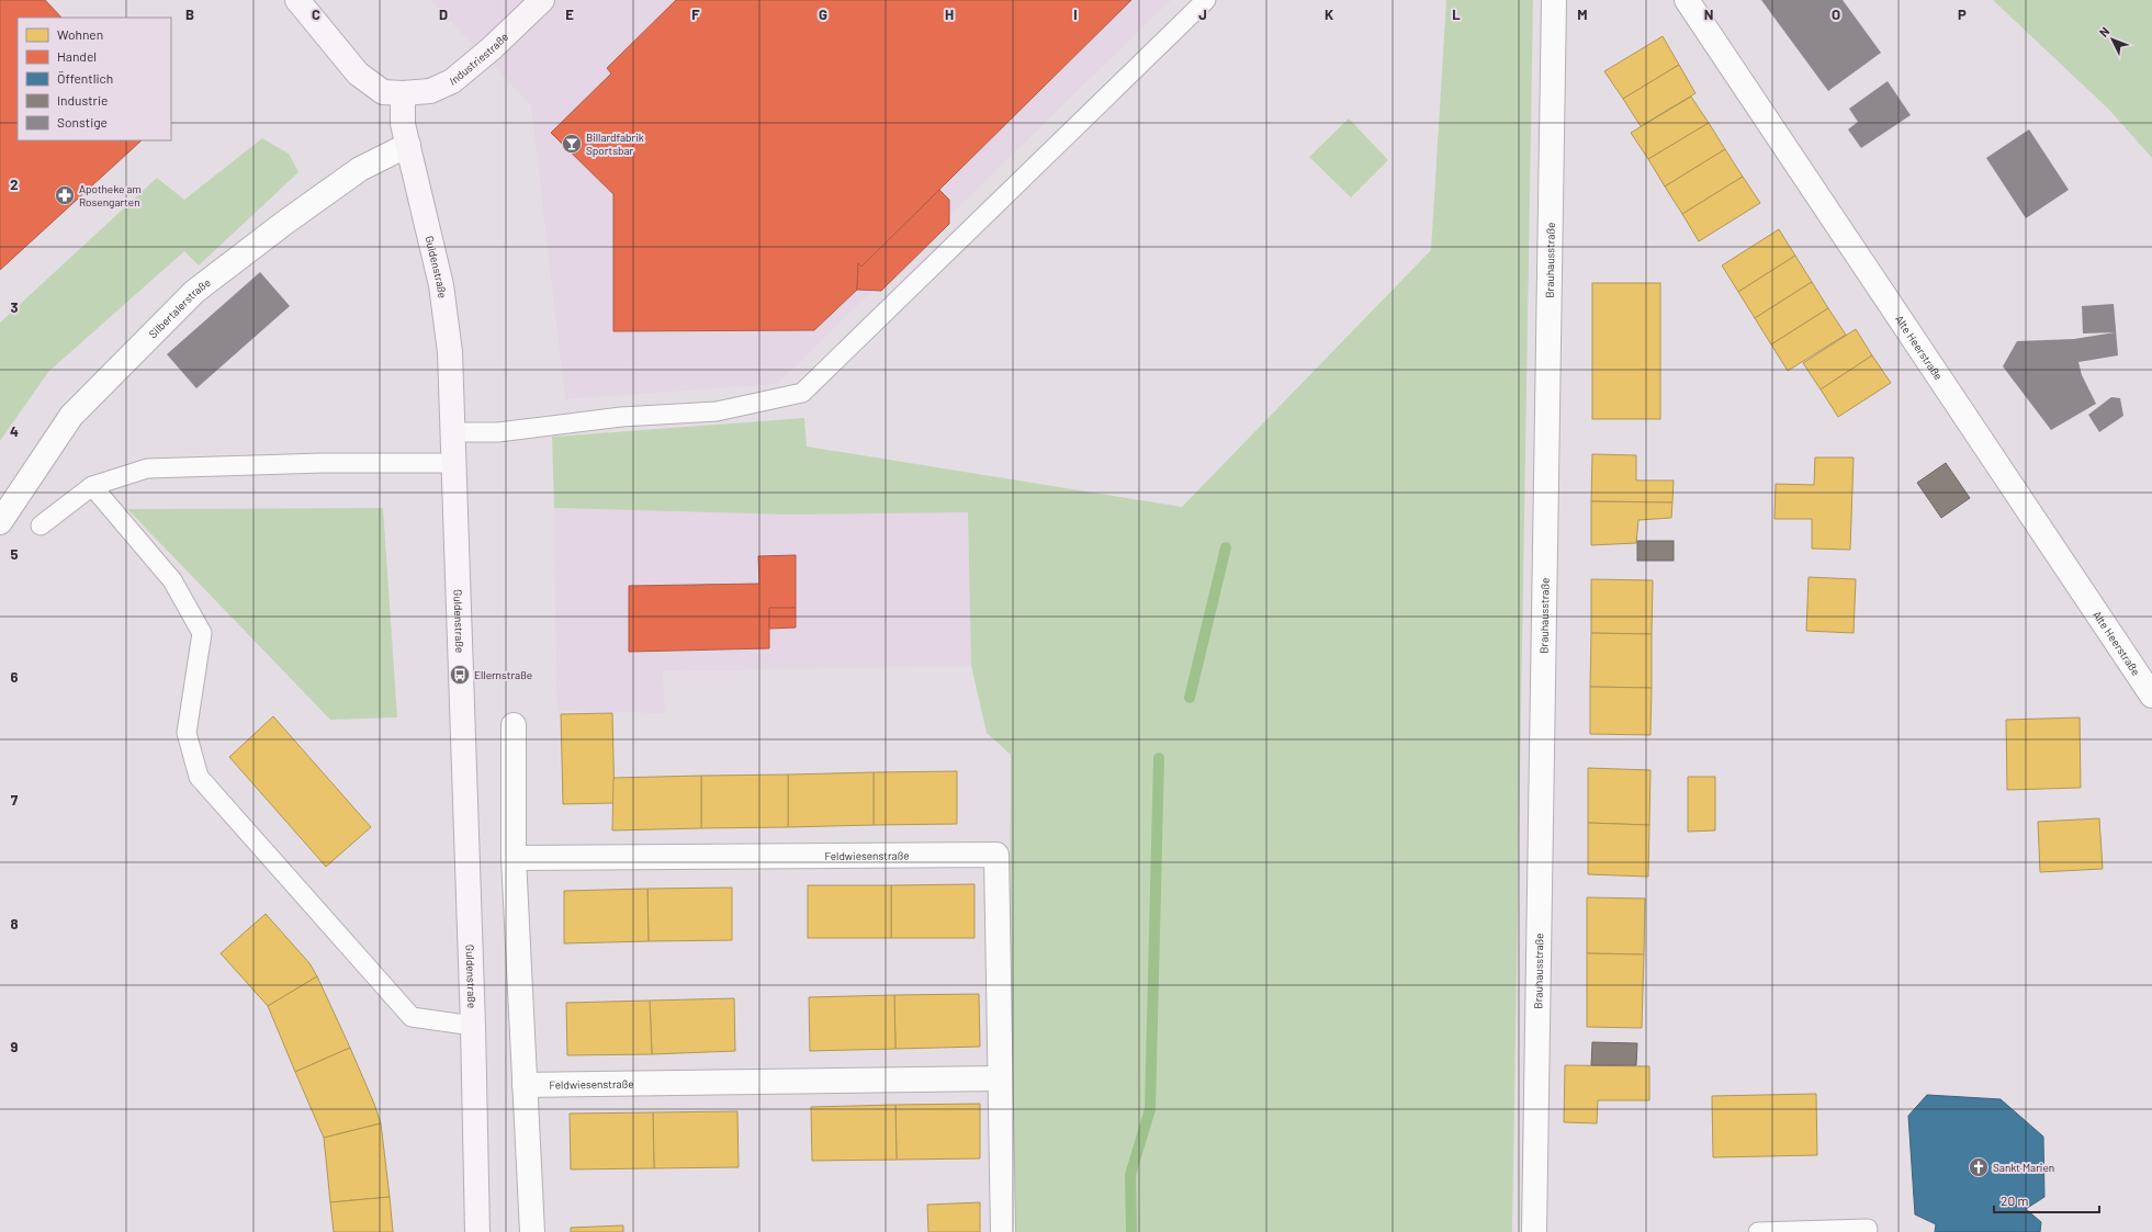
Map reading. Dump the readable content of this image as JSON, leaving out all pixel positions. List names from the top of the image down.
{
  "streets": {
    "street": [
      "Industriestraße",
      "Brauhausstraße",
      "Guldenstraße",
      "Silbertalerstraße",
      "Alte Heerstraße",
      "Feldwiesenstraße"
    ]
  },
  "crossings": [
    ["Industriestraße", "Guldenstraße"],
    ["Guldenstraße", "Silbertalerstraße"]
  ],
  "places": {
    "bar": ["Billardfabrik Sportsbar"],
    "pharmacy": ["Apotheke am Rosengarten"],
    "bus stop": ["Ellernstraße"],
    "church": ["Sankt Marien"]
  },
  "legend": [
    "Wohnen",
    "Handel",
    "Öffentlich",
    "Industrie",
    "Sonstige"
  ],
  "scale_bar": "20 m",
  "north": "top left",
  "grid": {
    "columns": [
      "B",
      "C",
      "D",
      "E",
      "F",
      "G",
      "H",
      "I",
      "J",
      "K",
      "L",
      "M",
      "N",
      "O",
      "P"
    ],
    "rows": [
      "2",
      "3",
      "4",
      "5",
      "6",
      "7",
      "8",
      "9"
    ]
  }
}
